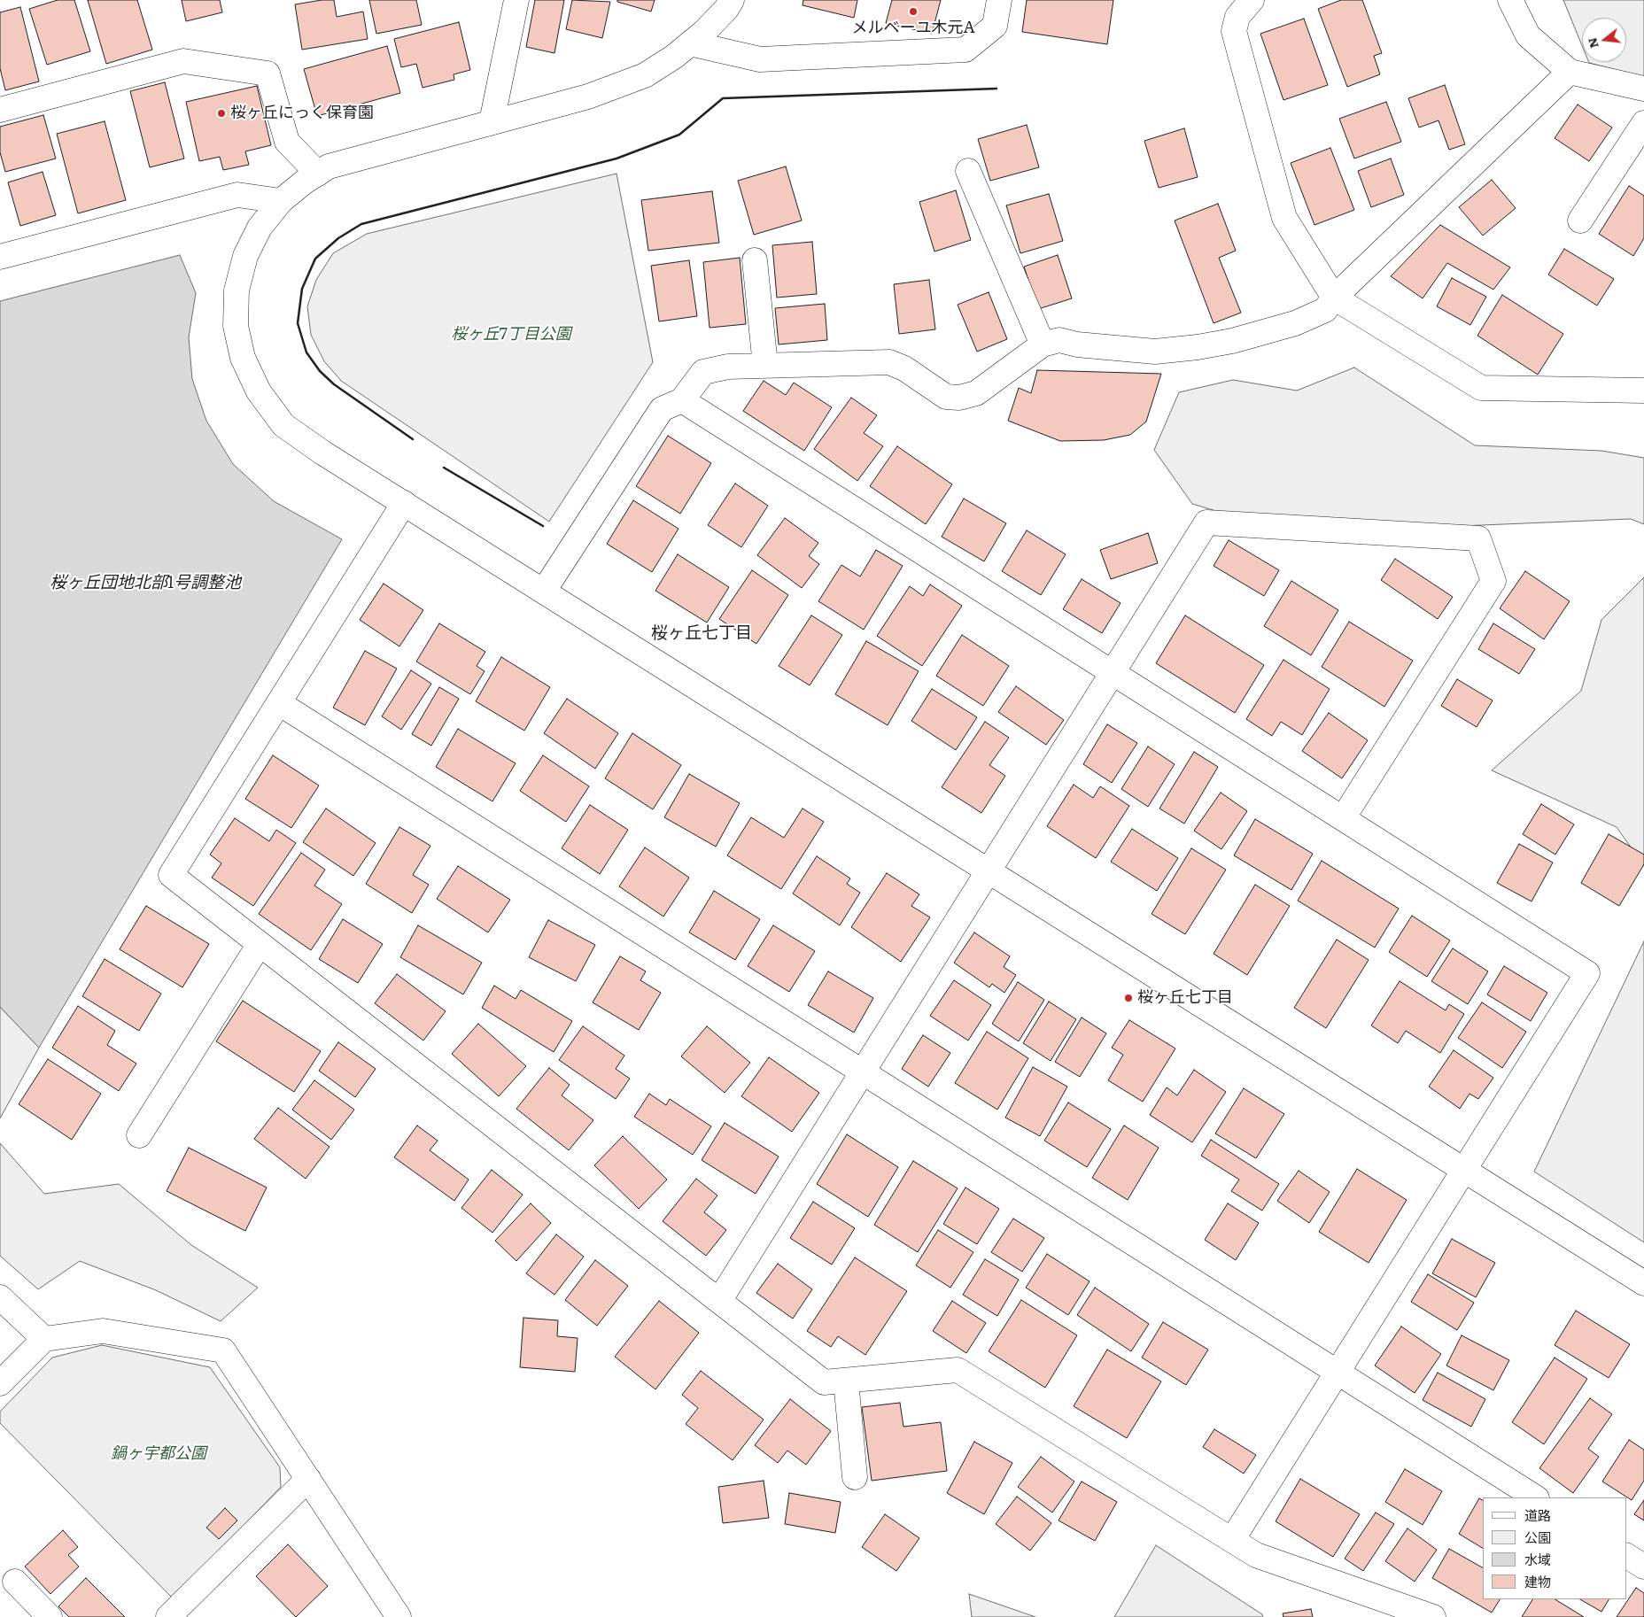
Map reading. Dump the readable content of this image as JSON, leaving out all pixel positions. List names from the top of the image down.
{
  "districts": ["桜ヶ丘七丁目"],
  "water": ["桜ヶ丘団地北部1号調整池"],
  "parks": ["桜ヶ丘7丁目公園", "鍋ヶ宇都公園"],
  "places": ["メルベーユ木元A", "桜ヶ丘にっく保育園", "桜ヶ丘七丁目"],
  "legend": [
    "道路",
    "公園",
    "水域",
    "建物"
  ],
  "north": "left"
}
